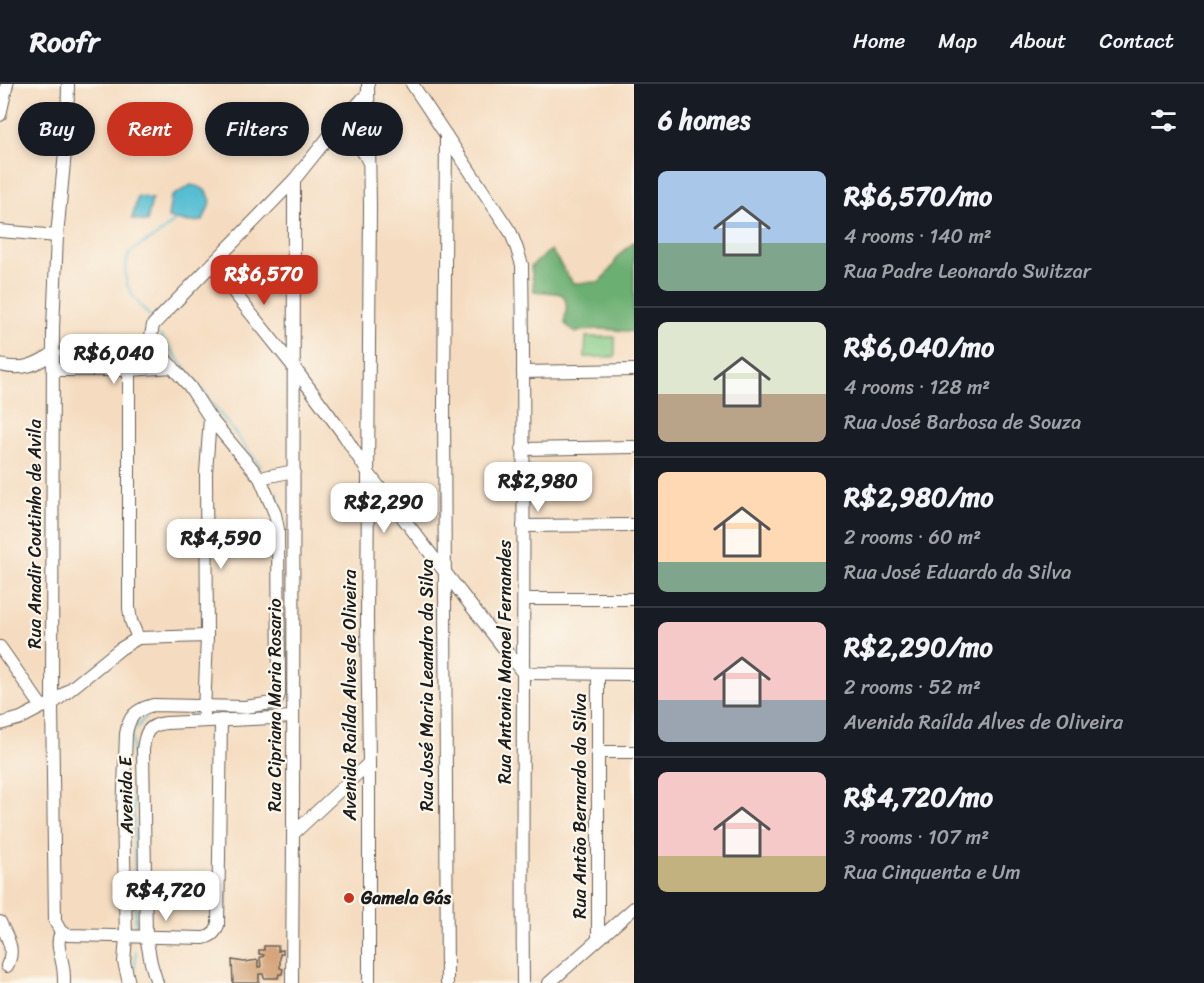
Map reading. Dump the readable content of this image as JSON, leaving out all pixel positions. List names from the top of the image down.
{
  "streets": {
    "street": [
      "Rua Anadir Coutinho de Avila",
      "Rua Antonia Manoel Fernandes",
      "Rua José Maria Leandro da Silva",
      "Avenida Raílda Alves de Oliveira",
      "Rua Cipriana Maria Rosario",
      "Avenida E",
      "Rua Antão Bernardo da Silva"
    ]
  },
  "crossings": [
    ["Rua Antonia Manoel Fernandes", "Rua José Maria Leandro da Silva"],
    ["Rua Cipriana Maria Rosario", "Avenida E"]
  ],
  "places": ["Gamela Gás"],
  "page": {
    "header": "Roofr",
    "nav": [
      "Home",
      "Map",
      "About",
      "Contact"
    ],
    "heading": "6 homes",
    "chip": [
      "Buy",
      "Rent",
      "Filters",
      "New"
    ],
    "list": [
      {
        "name": "R$6,570/mo",
        "note": "4 rooms · 140 m² · Rua Padre Leonardo Switzar"
      },
      {
        "name": "R$6,040/mo",
        "note": "4 rooms · 128 m² · Rua José Barbosa de Souza"
      },
      {
        "name": "R$2,980/mo",
        "note": "2 rooms · 60 m² · Rua José Eduardo da Silva"
      },
      {
        "name": "R$2,290/mo",
        "note": "2 rooms · 52 m² · Avenida Raílda Alves de Oliveira"
      },
      {
        "name": "R$4,720/mo",
        "note": "3 rooms · 107 m² · Rua Cinquenta e Um"
      }
    ],
    "price": [
      "R$6,570",
      "R$6,040",
      "R$2,980",
      "R$2,290",
      "R$4,590",
      "R$4,720"
    ]
  }
}
